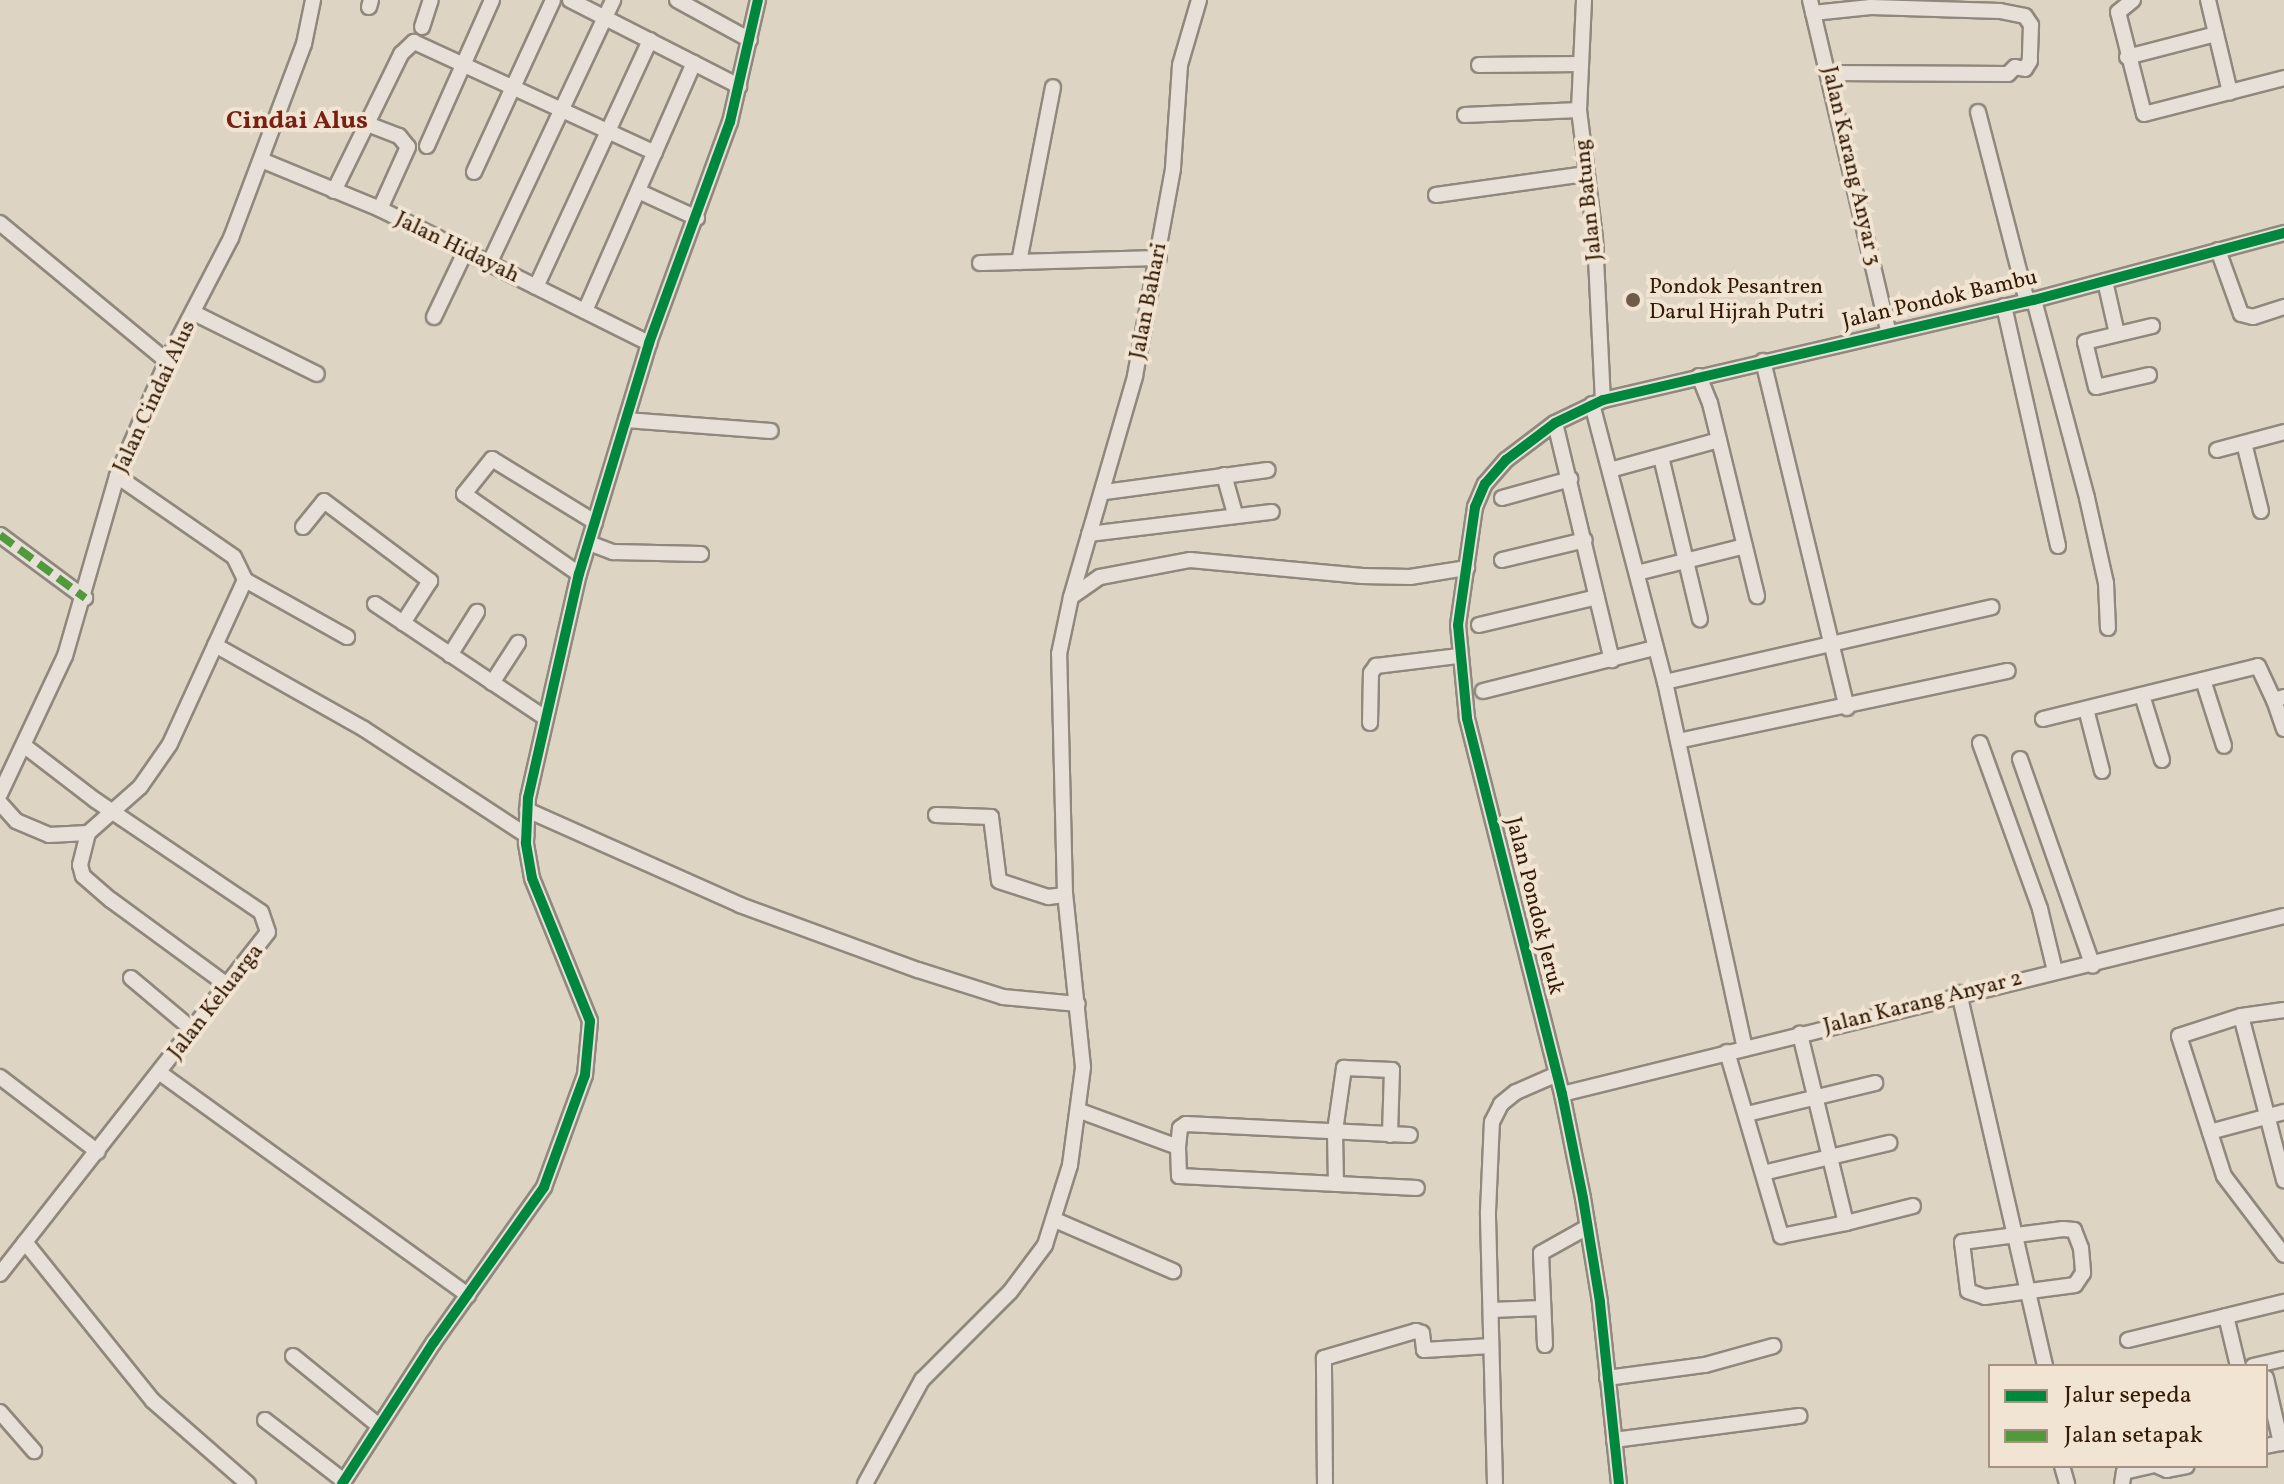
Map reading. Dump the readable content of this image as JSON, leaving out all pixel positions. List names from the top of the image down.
{
  "streets": {
    "street": [
      "Jalan Karang Anyar 3",
      "Jalan Batung",
      "Jalan Hidayah",
      "Jalan Pondok Bambu",
      "Jalan Bahari",
      "Jalan Cindai Alus",
      "Jalan Pondok Jeruk",
      "Jalan Keluarga",
      "Jalan Karang Anyar 2"
    ]
  },
  "crossings": [
    ["Jalan Karang Anyar 3", "Jalan Pondok Bambu"],
    ["Jalan Batung", "Jalan Pondok Bambu"],
    ["Jalan Batung", "Jalan Pondok Jeruk"],
    ["Jalan Batung", "Jalan Karang Anyar 2"],
    ["Jalan Hidayah", "Jalan Cindai Alus"],
    ["Jalan Pondok Bambu", "Jalan Pondok Jeruk"],
    ["Jalan Cindai Alus", "Jalan Keluarga"],
    ["Jalan Pondok Jeruk", "Jalan Karang Anyar 2"]
  ],
  "districts": ["Cindai Alus"],
  "places": ["Pondok Pesantren Darul Hijrah Putri"],
  "legend": ["Jalur sepeda", "Jalan setapak"]
}
